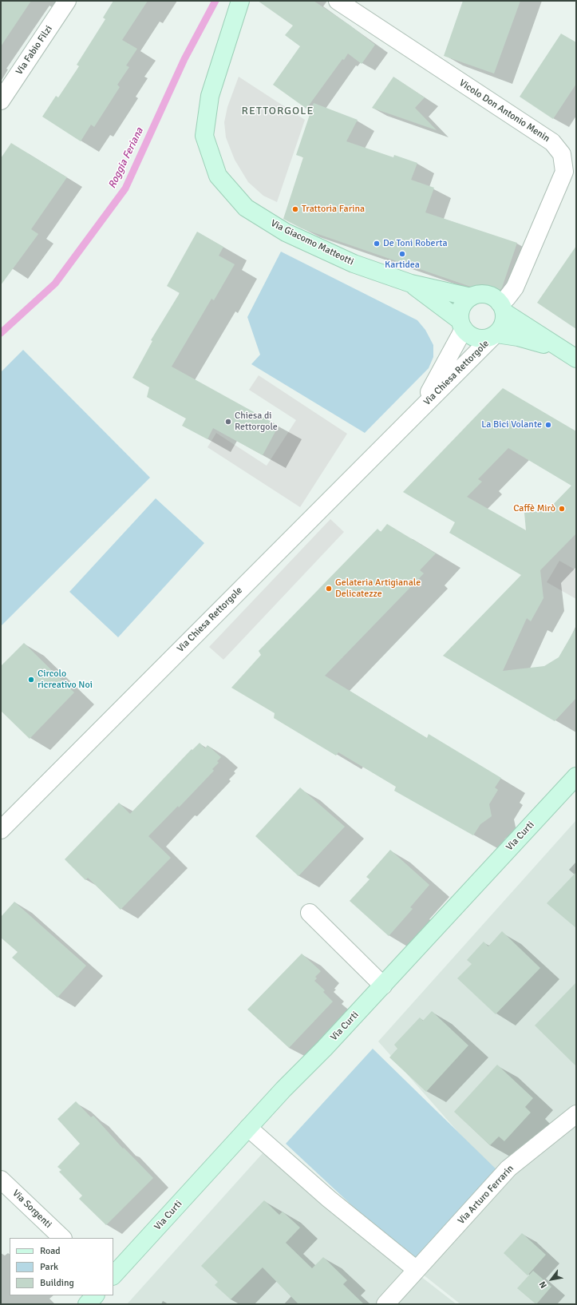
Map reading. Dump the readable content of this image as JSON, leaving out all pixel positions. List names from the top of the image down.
{
  "streets": {
    "street": [
      "Via Fabio Filzi",
      "Vicolo Don Antonio Menin",
      "Via Giacomo Matteotti",
      "Via Chiesa Rettorgole",
      "Via Curti",
      "Via Arturo Ferrarin",
      "Via Sorgenti"
    ]
  },
  "crossings": [
    ["Vicolo Don Antonio Menin", "Via Giacomo Matteotti"],
    ["Vicolo Don Antonio Menin", "Via Chiesa Rettorgole"],
    ["Via Giacomo Matteotti", "Via Chiesa Rettorgole"]
  ],
  "districts": ["RETTORGOLE"],
  "water": ["Roggia Feriana"],
  "places": [
    "Trattoria Farina",
    "De Toni Roberta",
    "Kartidea",
    "Chiesa di Rettorgole",
    "La Bici Volante",
    "Caffè Mirò",
    "Gelateria Artigianale Delicatezze",
    "Circolo ricreativo Noi"
  ],
  "legend": ["Road", "Park", "Building"],
  "north": "bottom left"
}
